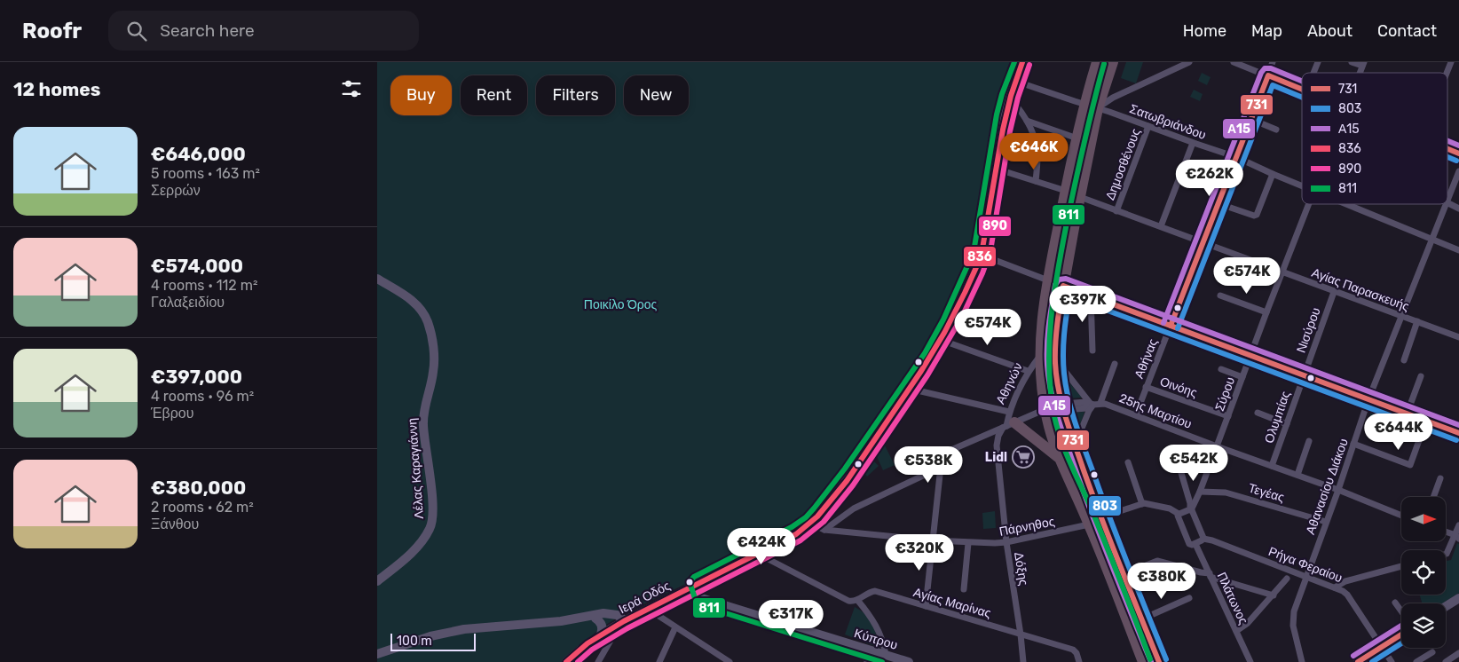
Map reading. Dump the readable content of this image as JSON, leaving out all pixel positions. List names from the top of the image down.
{
  "streets": {
    "highway": ["Αθηνών"],
    "street": [
      "Σατωβριάνδου",
      "Δημοσθένους",
      "Αγίας Παρασκευής",
      "Νισύρου",
      "Αθήνας",
      "Οινόης",
      "Σύρου",
      "25ης Μαρτίου",
      "Ολυμπίας",
      "Λέλας Καραγιάννη",
      "Αθανασίου Διάκου",
      "Τεγέας",
      "Πάρνηθος",
      "Ρήγα Φεραίου",
      "Δόξης",
      "Ιερά Οδός",
      "Πλάτωνος",
      "Αγίας Μαρίνας",
      "Κύπρου"
    ]
  },
  "crossings": [
    ["Σατωβριάνδου", "Δημοσθένους"],
    ["Σατωβριάνδου", "Αθήνας"],
    ["Σατωβριάνδου", "Αθηνών"],
    ["Σατωβριάνδου", "Αθανασίου Διάκου"],
    ["Σατωβριάνδου", "Ιερά Οδός"],
    ["Δημοσθένους", "Αγίας Παρασκευής"],
    ["Αγίας Παρασκευής", "Νισύρου"],
    ["Αγίας Παρασκευής", "Αθήνας"],
    ["Αγίας Παρασκευής", "Σύρου"],
    ["Αγίας Παρασκευής", "Αθανασίου Διάκου"],
    ["Νισύρου", "Ολυμπίας"],
    ["Αθήνας", "Οινόης"],
    ["Αθήνας", "25ης Μαρτίου"],
    ["Αθηνών", "Πάρνηθος"],
    ["Αθηνών", "Δόξης"],
    ["Οινόης", "Σύρου"],
    ["Σύρου", "25ης Μαρτίου"],
    ["Σύρου", "Τεγέας"],
    ["25ης Μαρτίου", "Ολυμπίας"],
    ["25ης Μαρτίου", "Αθανασίου Διάκου"],
    ["Αθανασίου Διάκου", "Τεγέας"],
    ["Αθανασίου Διάκου", "Ρήγα Φεραίου"],
    ["Πάρνηθος", "Δόξης"],
    ["Πάρνηθος", "Ιερά Οδός"],
    ["Δόξης", "Αγίας Μαρίνας"],
    ["Ιερά Οδός", "Κύπρου"]
  ],
  "parks": ["Ποικίλο Όρος"],
  "places": {
    "supermarket": ["Lidl"]
  },
  "lines": [
    "transit line 836",
    "transit line 811",
    "transit line 890",
    "transit line Α15",
    "transit line 731",
    "transit line 803"
  ],
  "legend": [
    "731",
    "803",
    "Α15",
    "836",
    "890",
    "811"
  ],
  "scale_bar": "100 m",
  "north": "right",
  "page": {
    "header": "Roofr",
    "search": "Search here",
    "nav": [
      "Home",
      "Map",
      "About",
      "Contact"
    ],
    "heading": "12 homes",
    "chip": [
      "Buy",
      "Rent",
      "Filters",
      "New"
    ],
    "list": [
      {
        "name": "€646,000",
        "note": "5 rooms · 163 m² · Σερρών"
      },
      {
        "name": "€574,000",
        "note": "4 rooms · 112 m² · Γαλαξειδίου"
      },
      {
        "name": "€397,000",
        "note": "4 rooms · 96 m² · Έβρου"
      },
      {
        "name": "€380,000",
        "note": "2 rooms · 62 m² · Ξάνθου"
      }
    ],
    "price": [
      "€646K",
      "€262K",
      "€574K",
      "€397K",
      "€574K",
      "€644K",
      "€542K",
      "€538K",
      "€424K",
      "€320K",
      "€380K",
      "€317K"
    ],
    "scale": "100 m"
  }
}
